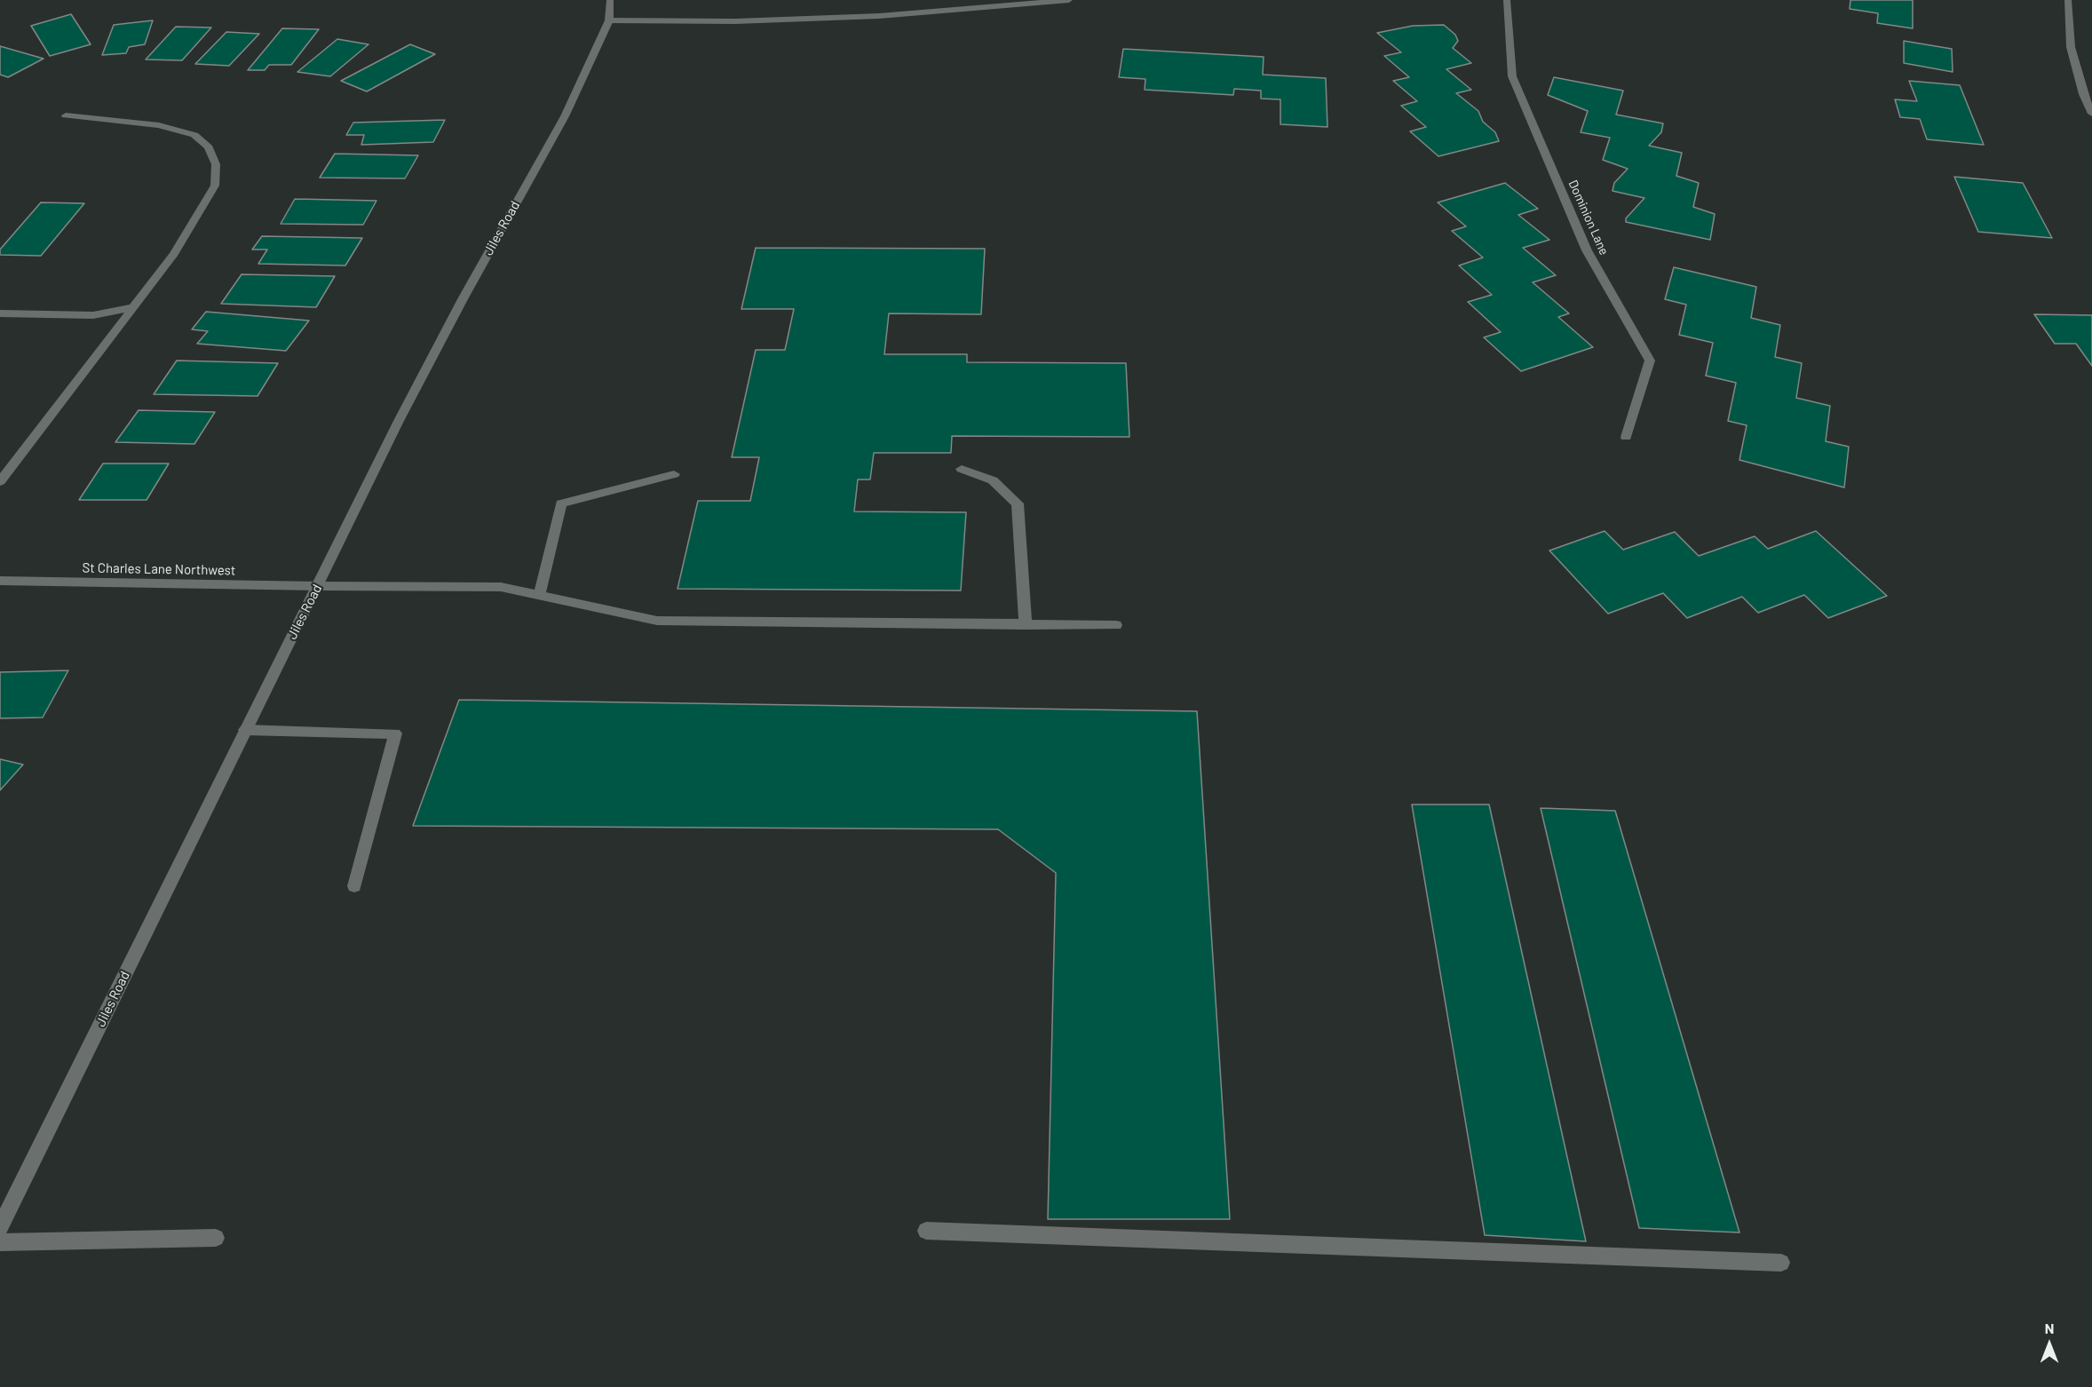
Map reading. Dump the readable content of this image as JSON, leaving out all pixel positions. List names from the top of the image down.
{
  "streets": {
    "street": ["Dominion Lane", "Jiles Road", "St Charles Lane Northwest"]
  },
  "crossings": [
    ["Jiles Road", "St Charles Lane Northwest"]
  ],
  "north": "top"
}
